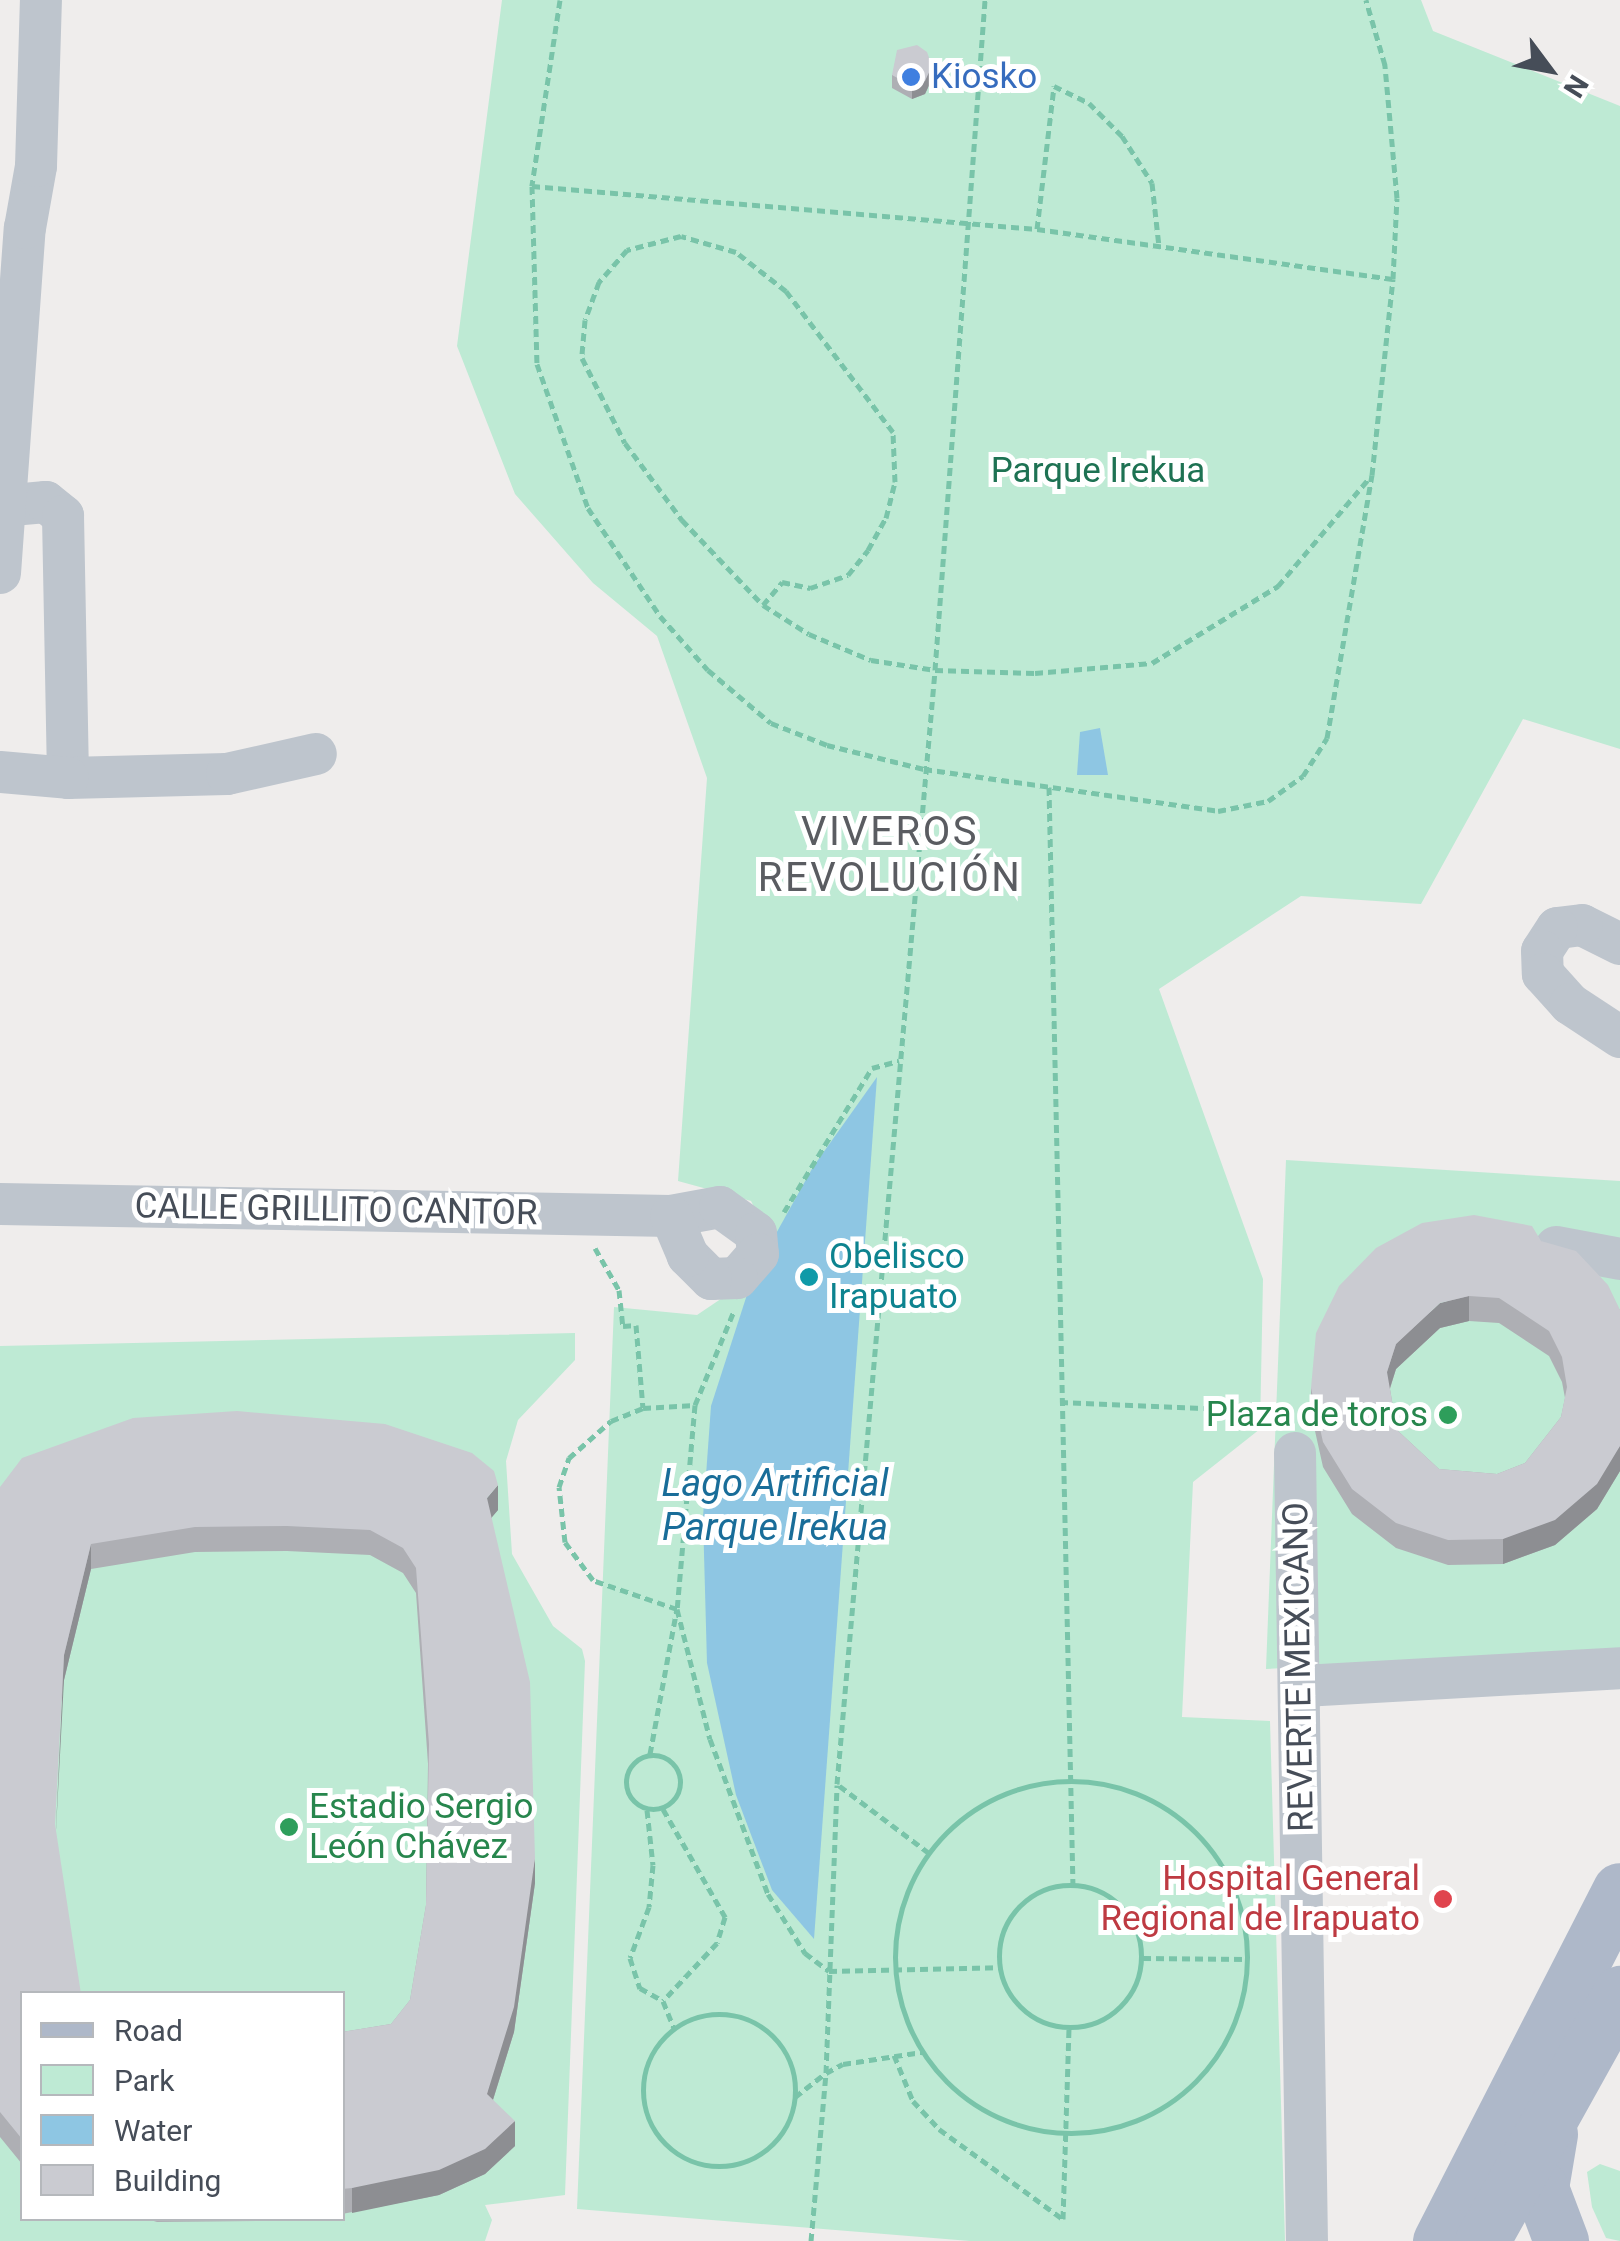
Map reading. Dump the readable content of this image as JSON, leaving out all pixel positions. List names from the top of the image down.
{
  "streets": {
    "street": ["CALLE GRILLITO CANTOR", "REVERTE MEXICANO"]
  },
  "districts": ["VIVEROS REVOLUCIÓN"],
  "water": ["Lago Artificial Parque Irekua"],
  "parks": ["Parque Irekua"],
  "places": [
    "Kiosko",
    "Obelisco Irapuato",
    "Plaza de toros",
    "Estadio Sergio León Chávez",
    "Hospital General Regional de Irapuato"
  ],
  "legend": [
    "Road",
    "Park",
    "Water",
    "Building"
  ],
  "north": "bottom right"
}
